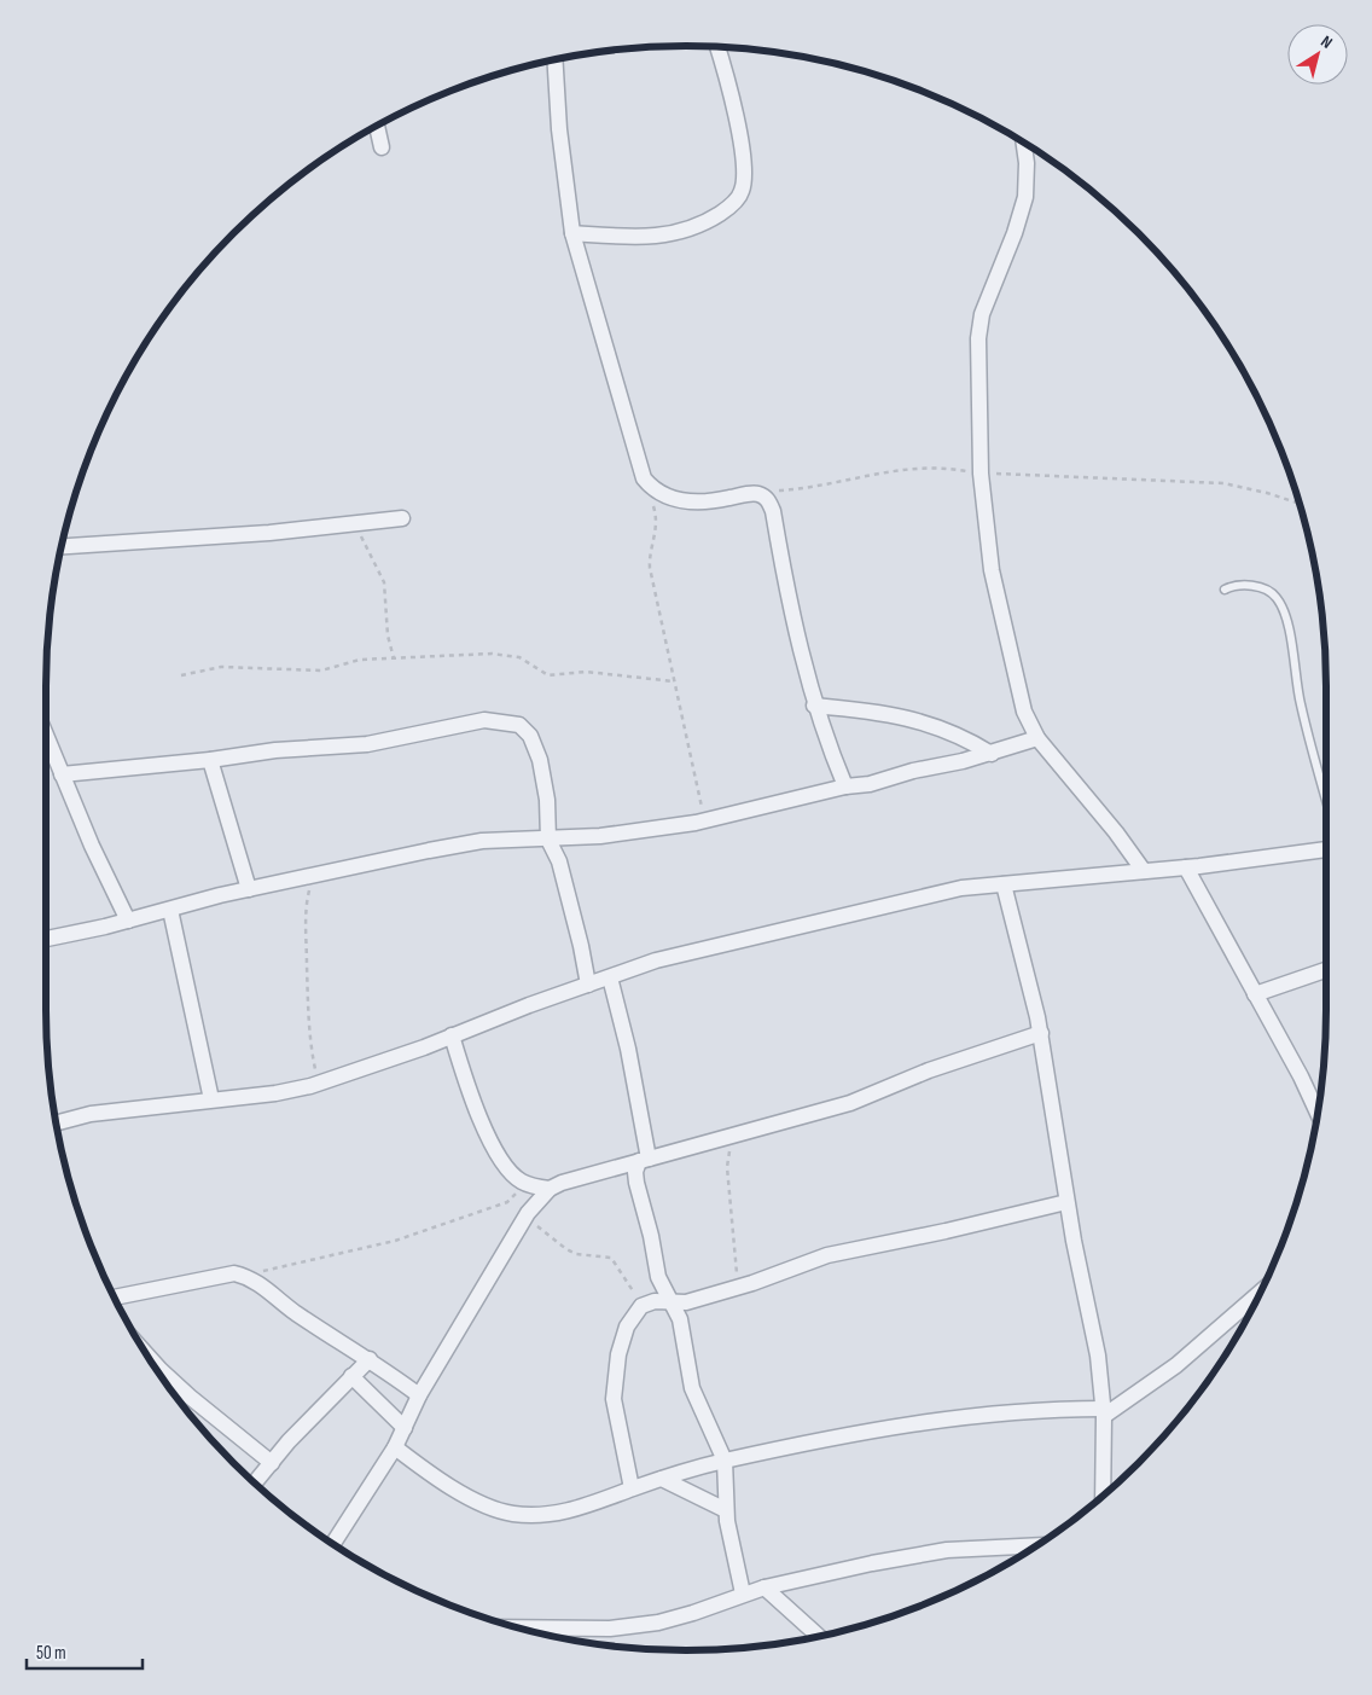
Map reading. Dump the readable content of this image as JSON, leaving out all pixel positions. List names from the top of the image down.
{
  "scale_bar": "50 m",
  "north": "top right"
}
